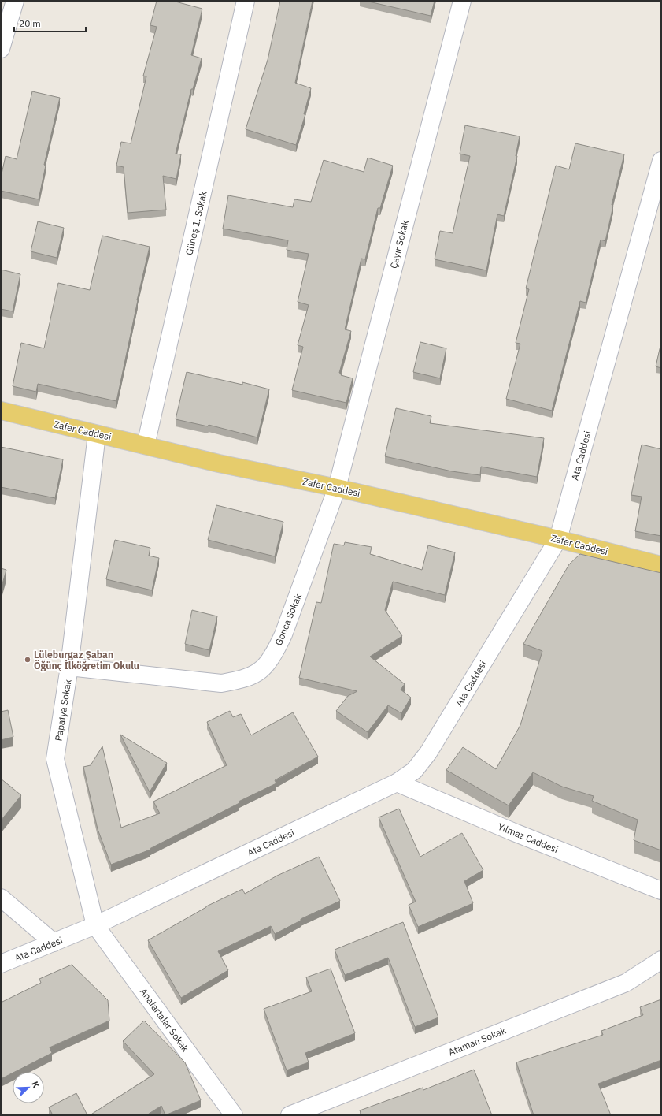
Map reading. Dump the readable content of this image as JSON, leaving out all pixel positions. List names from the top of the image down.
{
  "streets": {
    "main road": ["Zafer Caddesi"],
    "street": [
      "Güneş 1. Sokak",
      "Çayır Sokak",
      "Ata Caddesi",
      "Gonca Sokak",
      "Papatya Sokak",
      "Yılmaz Caddesi",
      "Anafartalar Sokak",
      "Ataman Sokak"
    ]
  },
  "crossings": [
    ["Güneş 1. Sokak", "Zafer Caddesi"],
    ["Çayır Sokak", "Zafer Caddesi"],
    ["Çayır Sokak", "Gonca Sokak"],
    ["Zafer Caddesi", "Ata Caddesi"],
    ["Zafer Caddesi", "Gonca Sokak"],
    ["Zafer Caddesi", "Papatya Sokak"],
    ["Ata Caddesi", "Papatya Sokak"],
    ["Ata Caddesi", "Yılmaz Caddesi"],
    ["Ata Caddesi", "Anafartalar Sokak"],
    ["Gonca Sokak", "Papatya Sokak"],
    ["Papatya Sokak", "Anafartalar Sokak"]
  ],
  "places": ["Lüleburgaz Şaban Öğünç İlköğretim Okulu"],
  "scale_bar": "20 m",
  "north": "top right"
}
